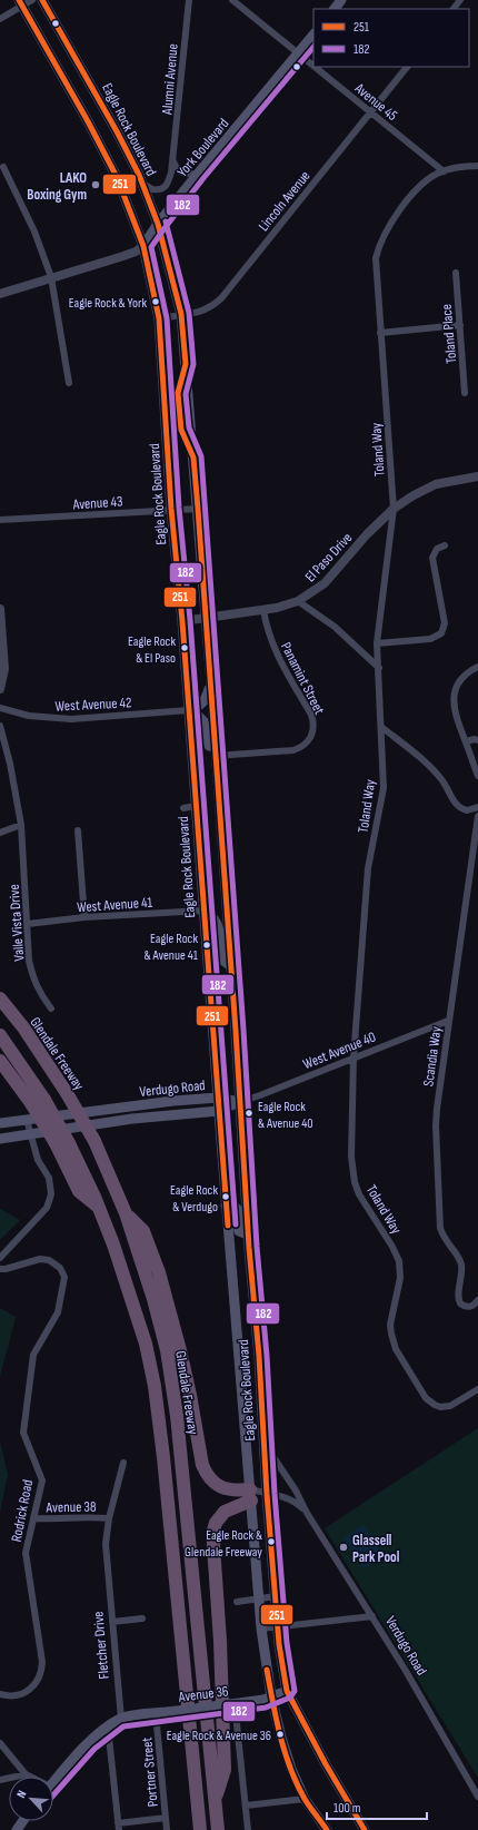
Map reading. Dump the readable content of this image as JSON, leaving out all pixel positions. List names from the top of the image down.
{
  "streets": {
    "highway": ["Glendale Freeway"],
    "main road": [
      "Eagle Rock Boulevard",
      "York Boulevard",
      "Verdugo Road",
      "Avenue 36"
    ],
    "street": [
      "Alumni Avenue",
      "Avenue 45",
      "Lincoln Avenue",
      "Toland Place",
      "Toland Way",
      "Avenue 43",
      "El Paso Drive",
      "Panamint Street",
      "West Avenue 42",
      "West Avenue 41",
      "Valle Vista Drive",
      "West Avenue 40",
      "Scandia Way",
      "Avenue 38",
      "Rodrick Road",
      "Fletcher Drive",
      "Portner Street"
    ]
  },
  "crossings": [
    ["Alumni Avenue", "Eagle Rock Boulevard"],
    ["Avenue 45", "York Boulevard"],
    ["Avenue 45", "Lincoln Avenue"],
    ["Avenue 45", "Toland Way"],
    ["Eagle Rock Boulevard", "York Boulevard"],
    ["Eagle Rock Boulevard", "Lincoln Avenue"],
    ["Eagle Rock Boulevard", "Avenue 43"],
    ["Eagle Rock Boulevard", "El Paso Drive"],
    ["Eagle Rock Boulevard", "Panamint Street"],
    ["Eagle Rock Boulevard", "West Avenue 42"],
    ["Eagle Rock Boulevard", "West Avenue 41"],
    ["Eagle Rock Boulevard", "West Avenue 40"],
    ["Eagle Rock Boulevard", "Verdugo Road"],
    ["Eagle Rock Boulevard", "Avenue 36"],
    ["Toland Way", "El Paso Drive"],
    ["Toland Way", "West Avenue 40"],
    ["El Paso Drive", "Panamint Street"],
    ["West Avenue 41", "Valle Vista Drive"],
    ["West Avenue 40", "Scandia Way"],
    ["West Avenue 40", "Verdugo Road"],
    ["Avenue 38", "Rodrick Road"],
    ["Avenue 38", "Fletcher Drive"],
    ["Fletcher Drive", "Avenue 36"],
    ["Avenue 36", "Portner Street"]
  ],
  "places": [
    "LAKO Boxing Gym",
    "Eagle Rock & York",
    "Eagle Rock & El Paso",
    "Eagle Rock & Avenue 41",
    "Eagle Rock & Avenue 40",
    "Eagle Rock & Verdugo",
    "Eagle Rock & Glendale Freeway",
    "Glassell Park Pool",
    "Eagle Rock & Avenue 36"
  ],
  "lines": ["transit line 251", "transit line 182"],
  "legend": ["251", "182"],
  "scale_bar": "100 m",
  "north": "top left"
}
